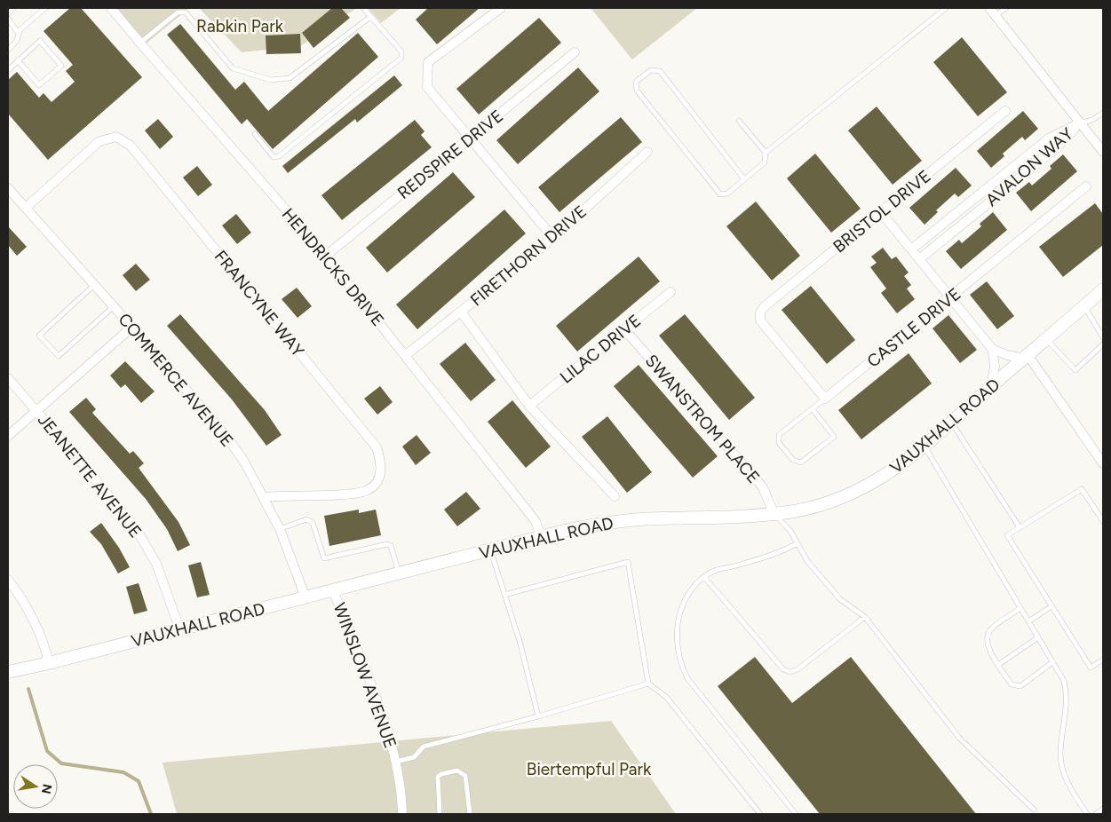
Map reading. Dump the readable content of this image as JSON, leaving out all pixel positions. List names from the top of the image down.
{
  "streets": {
    "street": [
      "REDSPIRE DRIVE",
      "AVALON WAY",
      "BRISTOL DRIVE",
      "FIRETHORN DRIVE",
      "HENDRICKS DRIVE",
      "FRANCYNE WAY",
      "CASTLE DRIVE",
      "LILAC DRIVE",
      "COMMERCE AVENUE",
      "SWANSTROM PLACE",
      "VAUXHALL ROAD",
      "JEANETTE AVENUE",
      "WINSLOW AVENUE"
    ]
  },
  "crossings": [
    ["REDSPIRE DRIVE", "HENDRICKS DRIVE"],
    ["BRISTOL DRIVE", "CASTLE DRIVE"],
    ["FIRETHORN DRIVE", "HENDRICKS DRIVE"],
    ["HENDRICKS DRIVE", "VAUXHALL ROAD"],
    ["FRANCYNE WAY", "COMMERCE AVENUE"],
    ["LILAC DRIVE", "SWANSTROM PLACE"],
    ["COMMERCE AVENUE", "VAUXHALL ROAD"],
    ["SWANSTROM PLACE", "VAUXHALL ROAD"],
    ["VAUXHALL ROAD", "JEANETTE AVENUE"],
    ["VAUXHALL ROAD", "WINSLOW AVENUE"]
  ],
  "parks": ["Rabkin Park", "Biertempful Park"],
  "north": "right"
}
